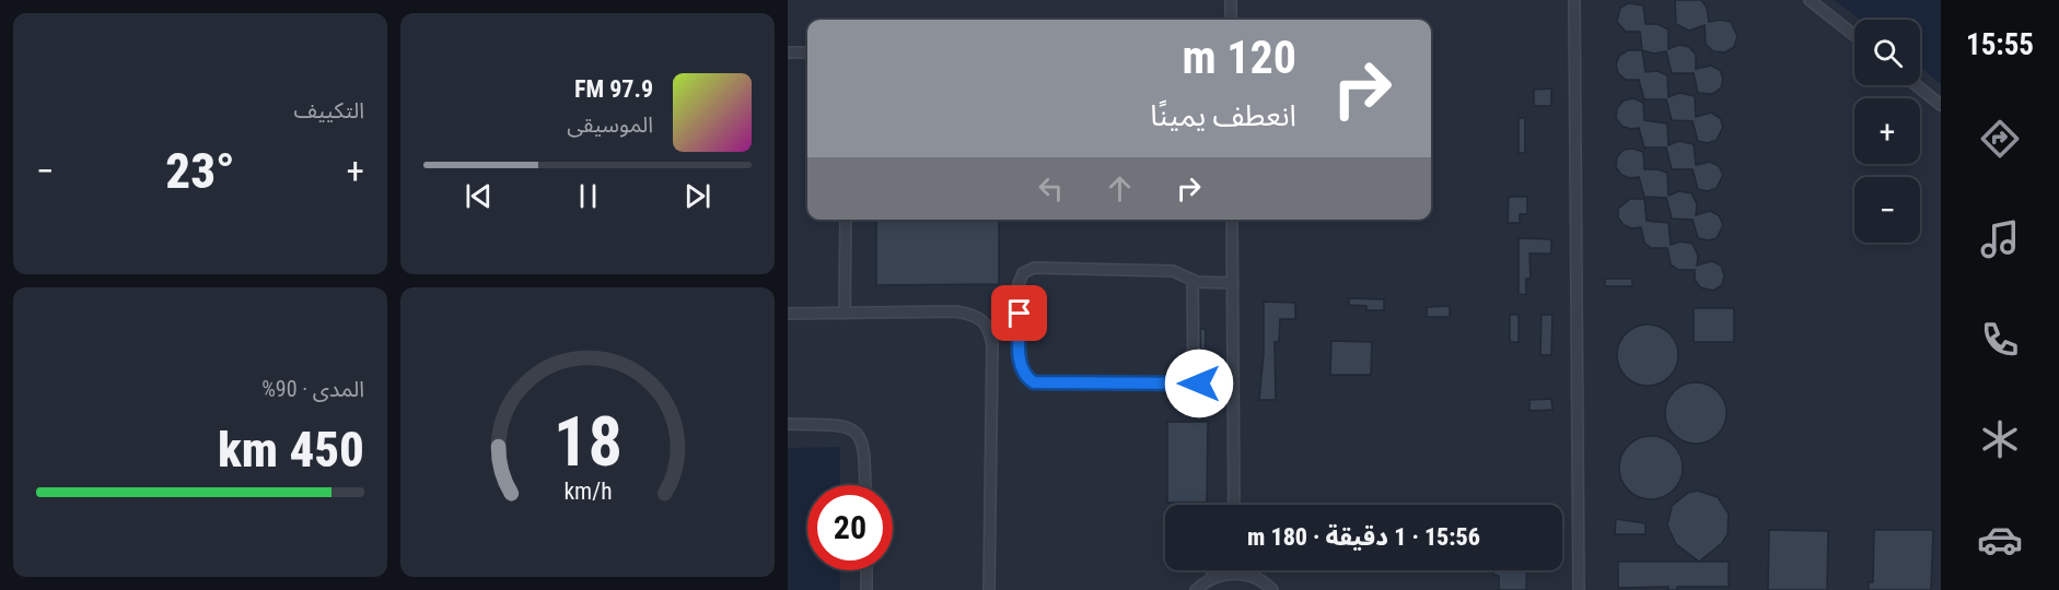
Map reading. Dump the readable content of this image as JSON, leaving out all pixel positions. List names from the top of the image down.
{
  "page": {
    "tabs": "15:55",
    "tile": [
      "التكييف",
      ["المدى · 90%", "450 km"]
    ],
    "map_buttons": ["+", "−"],
    "turn": ["120 m", "انعطف يمينًا"],
    "song": ["97.9 FM", "الموسيقى"],
    "heat": ["−", "23°", "+"],
    "limit": "20",
    "trip": "15:56 · 1 دقيقة · 180 m",
    "gauge": ["18", "km/h"]
  }
}
